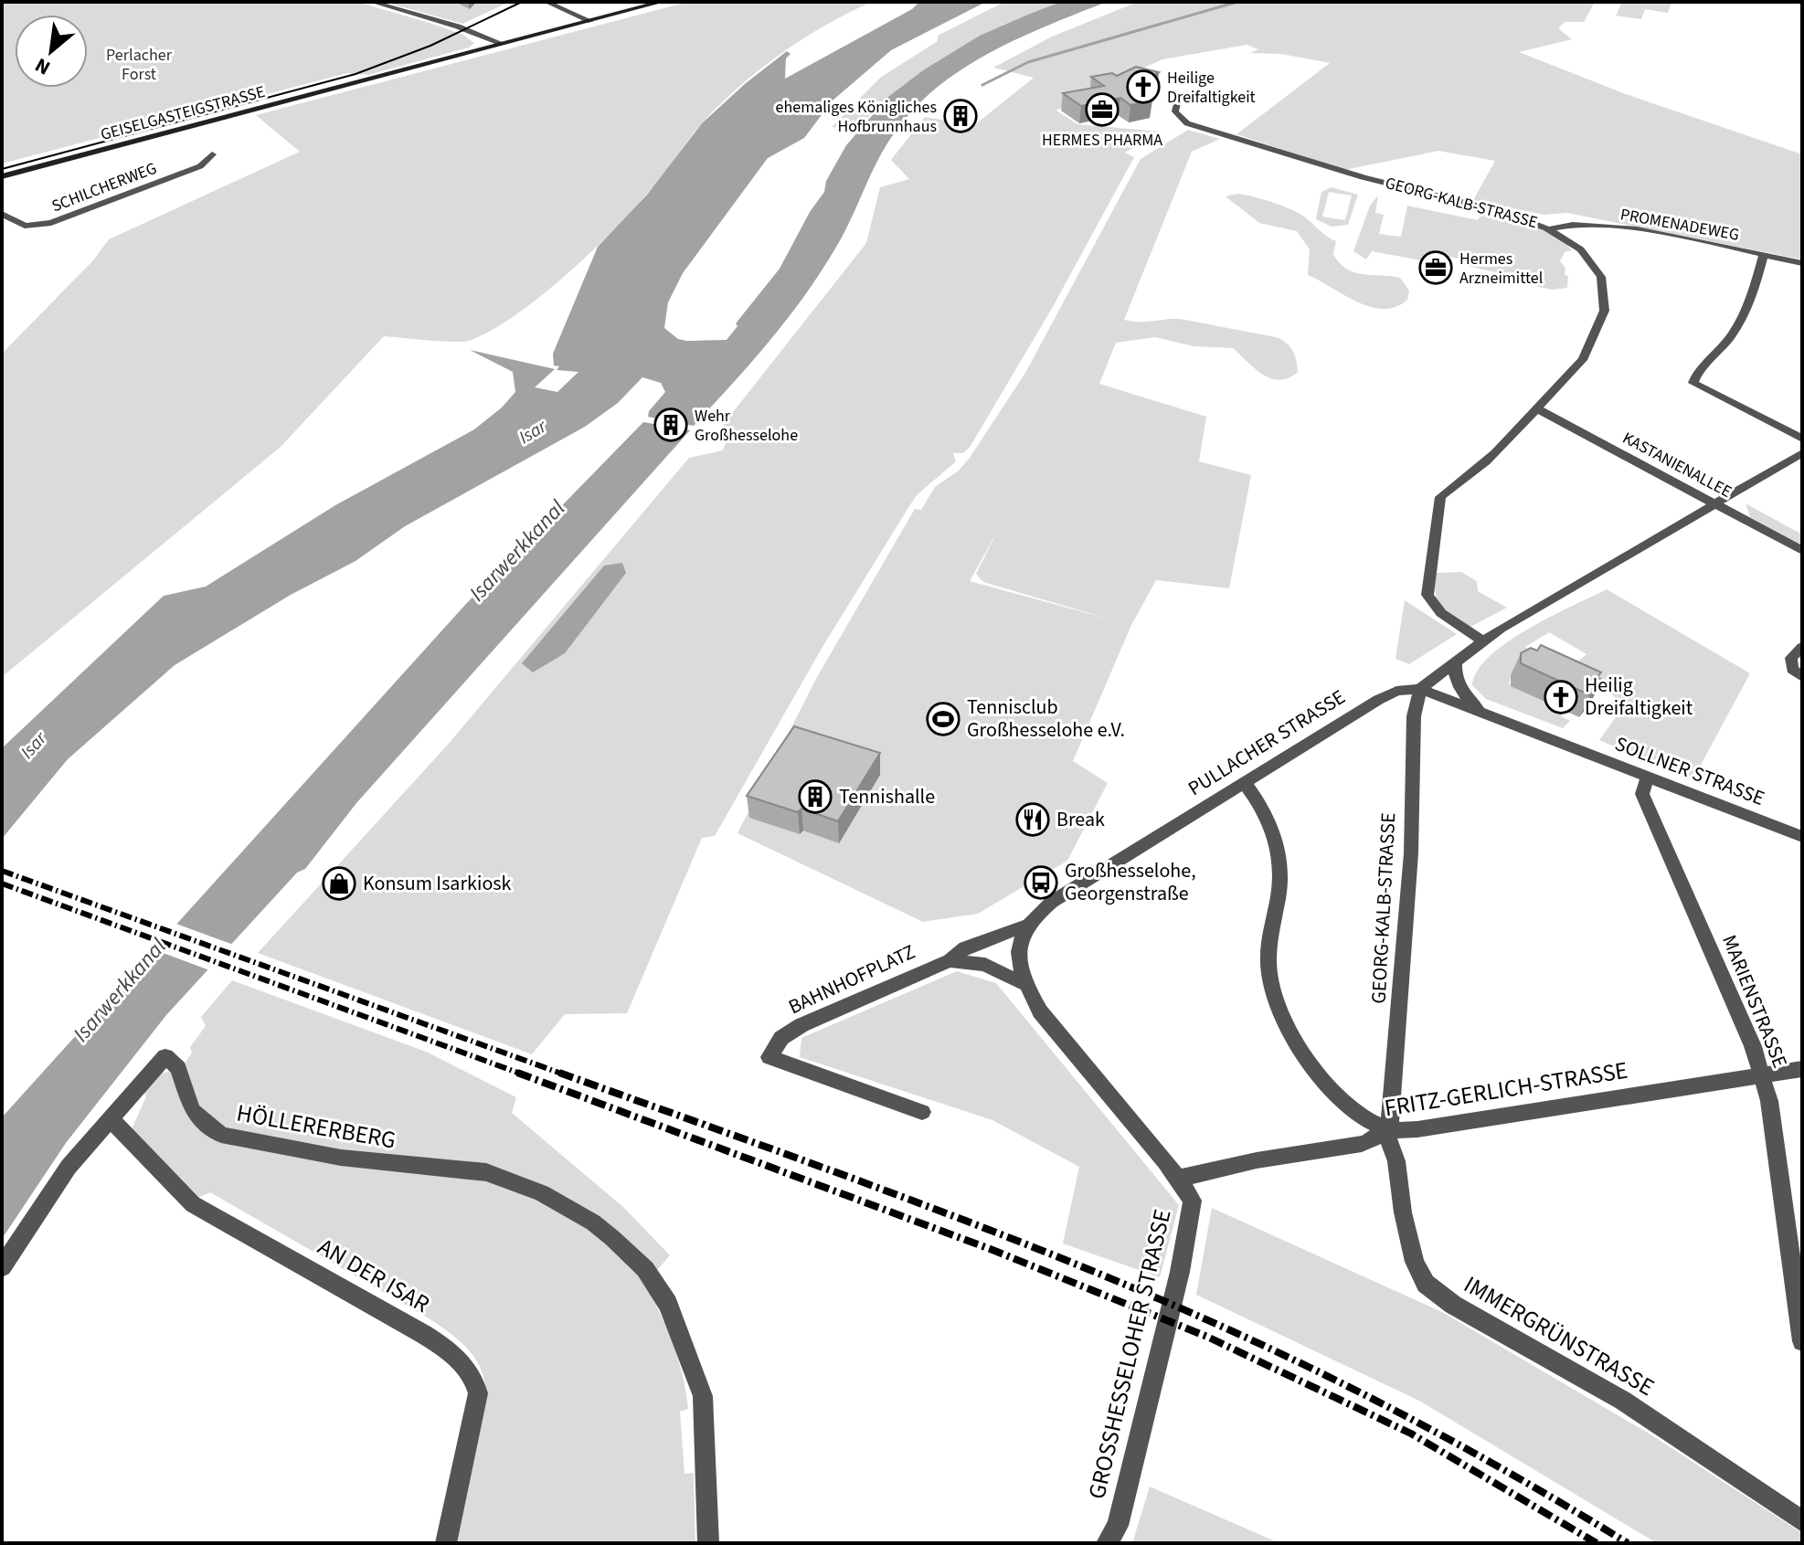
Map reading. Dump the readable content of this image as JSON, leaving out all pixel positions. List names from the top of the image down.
{
  "streets": {
    "main road": ["GEISELGASTEIGSTRASSE"],
    "street": [
      "SCHILCHERWEG",
      "GEORG-KALB-STRASSE",
      "PROMENADEWEG",
      "KASTANIENALLEE",
      "PULLACHER STRASSE",
      "SOLLNER STRASSE",
      "BAHNHOFPLATZ",
      "MARIENSTRASSE",
      "FRITZ-GERLICH-STRASSE",
      "HÖLLERERBERG",
      "AN DER ISAR",
      "IMMERGRÜNSTRASSE",
      "GROSSHESSELOHER STRASSE"
    ]
  },
  "crossings": [
    ["GEORG-KALB-STRASSE", "PROMENADEWEG"],
    ["GEORG-KALB-STRASSE", "KASTANIENALLEE"],
    ["GEORG-KALB-STRASSE", "PULLACHER STRASSE"],
    ["GEORG-KALB-STRASSE", "SOLLNER STRASSE"],
    ["GEORG-KALB-STRASSE", "FRITZ-GERLICH-STRASSE"],
    ["GEORG-KALB-STRASSE", "IMMERGRÜNSTRASSE"],
    ["KASTANIENALLEE", "PULLACHER STRASSE"],
    ["PULLACHER STRASSE", "SOLLNER STRASSE"],
    ["PULLACHER STRASSE", "BAHNHOFPLATZ"],
    ["SOLLNER STRASSE", "MARIENSTRASSE"],
    ["MARIENSTRASSE", "FRITZ-GERLICH-STRASSE"],
    ["FRITZ-GERLICH-STRASSE", "IMMERGRÜNSTRASSE"],
    ["FRITZ-GERLICH-STRASSE", "GROSSHESSELOHER STRASSE"],
    ["HÖLLERERBERG", "AN DER ISAR"]
  ],
  "water": ["Isar", "Isarwerkkanal"],
  "parks": ["Perlacher Forst"],
  "places": {
    "church": ["Heilige Dreifaltigkeit", "Heilig Dreifaltigkeit"],
    "office": ["HERMES PHARMA", "Hermes Arzneimittel"],
    "building": ["ehemaliges Königliches Hofbrunnhaus", "Wehr Großhesselohe", "Tennishalle"],
    "sports": ["Tennisclub Großhesselohe e.V."],
    "restaurant": ["Break"],
    "bus stop": ["Großhesselohe, Georgenstraße"],
    "shop": ["Konsum Isarkiosk"]
  },
  "north": "bottom left"
}
